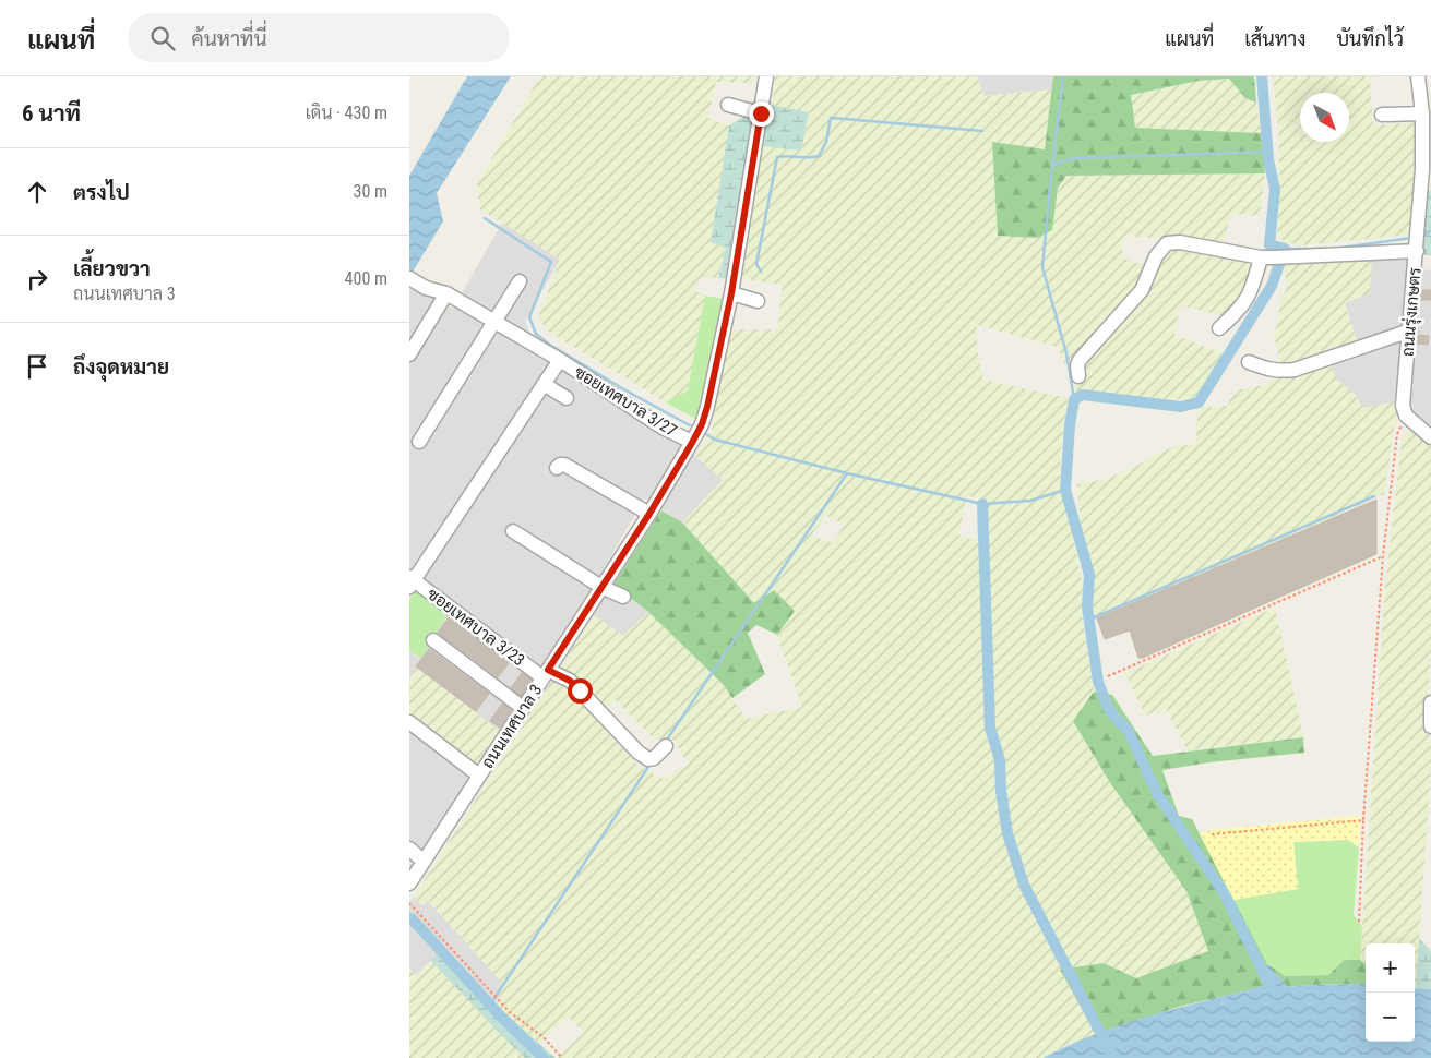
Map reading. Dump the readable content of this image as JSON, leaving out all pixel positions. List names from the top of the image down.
{
  "streets": {
    "street": [
      "ถนนรุ่งเกษตร",
      "ซอยเทศบาล 3/27",
      "ซอยเทศบาล 3/23",
      "ถนนเทศบาล 3"
    ]
  },
  "crossings": [
    ["ซอยเทศบาล 3/27", "ถนนเทศบาล 3"],
    ["ซอยเทศบาล 3/23", "ถนนเทศบาล 3"]
  ],
  "north": "bottom right",
  "page": {
    "header": "แผนที่",
    "search": "ค้นหาที่นี่",
    "nav": ["แผนที่", "เส้นทาง", "บันทึกไว้"],
    "heading": ["6 นาที", "เดิน · 430 m"],
    "list": [
      ["ตรงไป", "30 m"],
      ["เลี้ยวขวา", "ถนนเทศบาล 3", "400 m"],
      "ถึงจุดหมาย"
    ],
    "map_buttons": ["+", "−"]
  }
}
